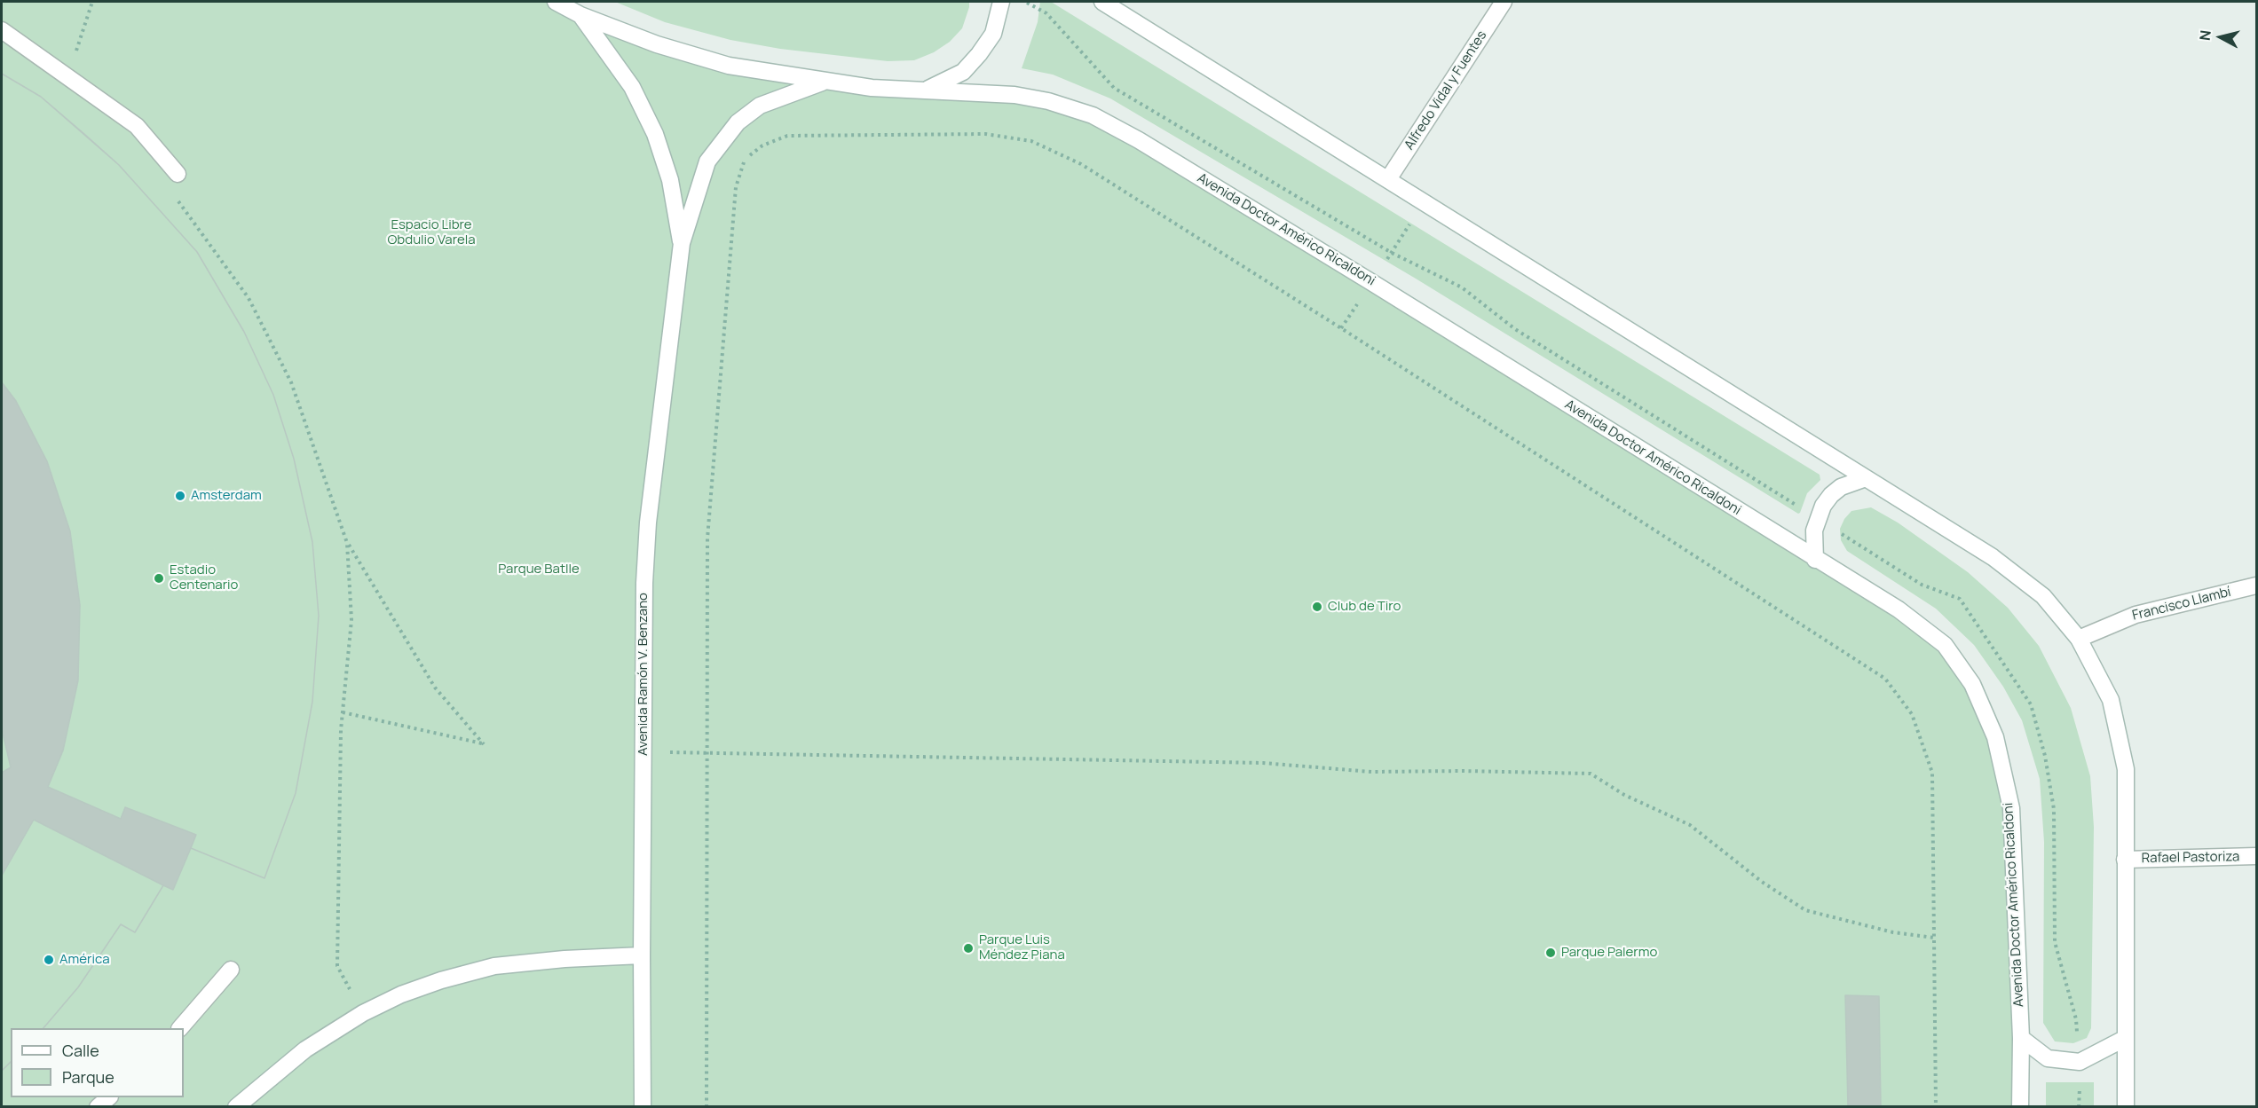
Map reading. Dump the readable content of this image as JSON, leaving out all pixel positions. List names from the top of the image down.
{
  "streets": {
    "street": [
      "Alfredo Vidal y Fuentes",
      "Avenida Doctor Américo Ricaldoni",
      "Francisco Llambí",
      "Avenida Ramón V. Benzano",
      "Rafael Pastoriza"
    ]
  },
  "crossings": [
    ["Avenida Doctor Américo Ricaldoni", "Avenida Ramón V. Benzano"]
  ],
  "parks": ["Espacio Libre Obdulio Varela", "Parque Batlle"],
  "places": [
    "Amsterdam",
    "Estadio Centenario",
    "Club de Tiro",
    "Parque Luis Méndez Piana",
    "Parque Palermo",
    "América"
  ],
  "legend": ["Calle", "Parque"],
  "north": "left"
}
